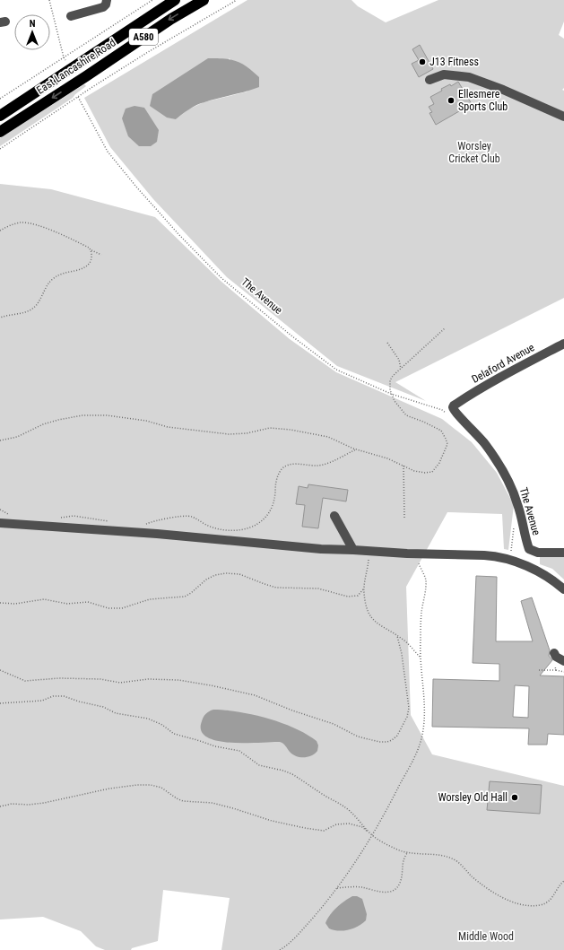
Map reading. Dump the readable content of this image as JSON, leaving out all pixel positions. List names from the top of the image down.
{
  "streets": {
    "highway": ["A580", "East Lancashire Road"],
    "street": ["The Avenue", "Delaford Avenue"]
  },
  "crossings": [
    ["The Avenue", "Delaford Avenue"]
  ],
  "parks": ["Worsley Cricket Club", "Middle Wood"],
  "places": ["J13 Fitness", "Ellesmere Sports Club", "Worsley Old Hall"],
  "north": "top"
}
